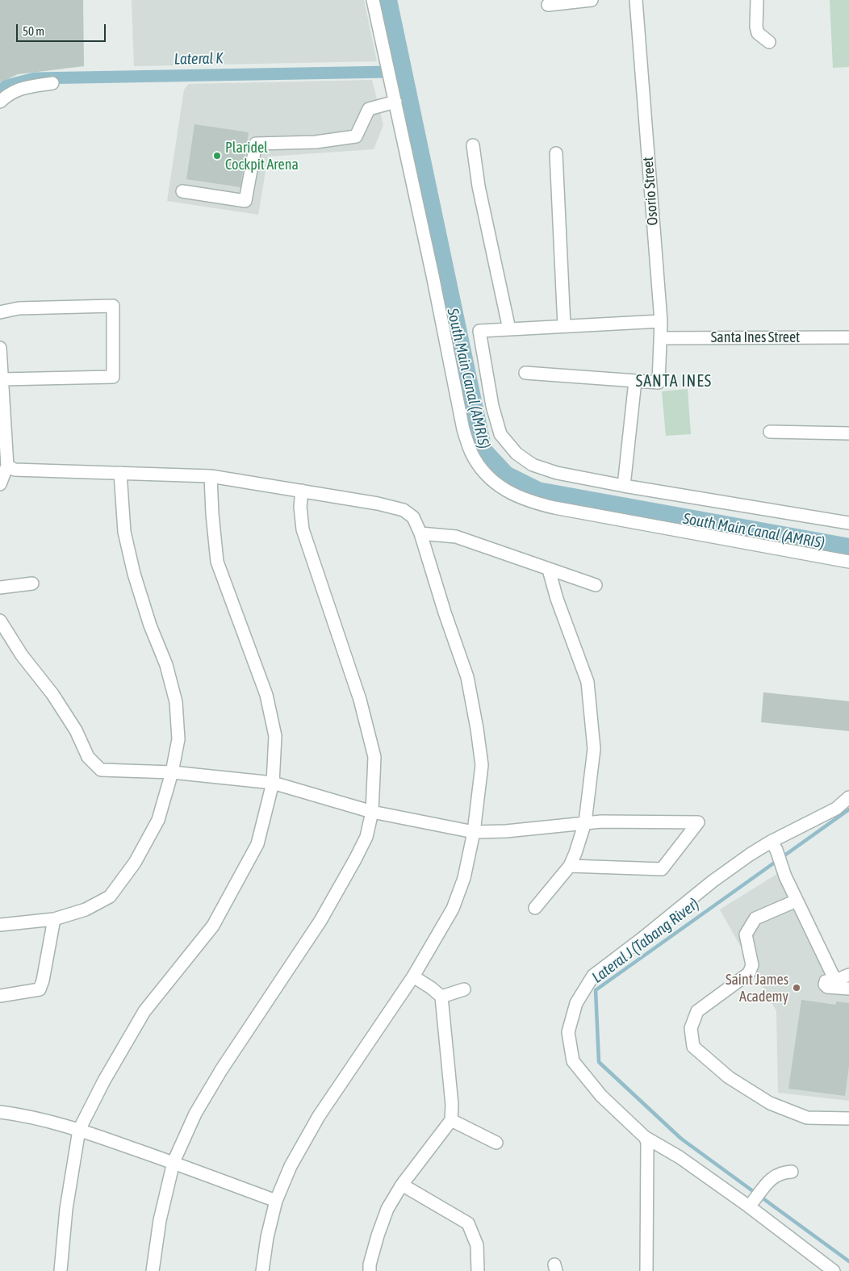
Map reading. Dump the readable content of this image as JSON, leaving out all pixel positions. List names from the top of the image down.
{
  "streets": {
    "street": ["Osorio Street", "Santa Ines Street"]
  },
  "crossings": [
    ["Osorio Street", "Santa Ines Street"]
  ],
  "districts": ["SANTA INES"],
  "water": ["Lateral K", "South Main Canal (AMRIS)", "Lateral J (Tabang River)"],
  "places": ["Plaridel Cockpit Arena", "Saint James Academy"],
  "scale_bar": "50 m"
}
